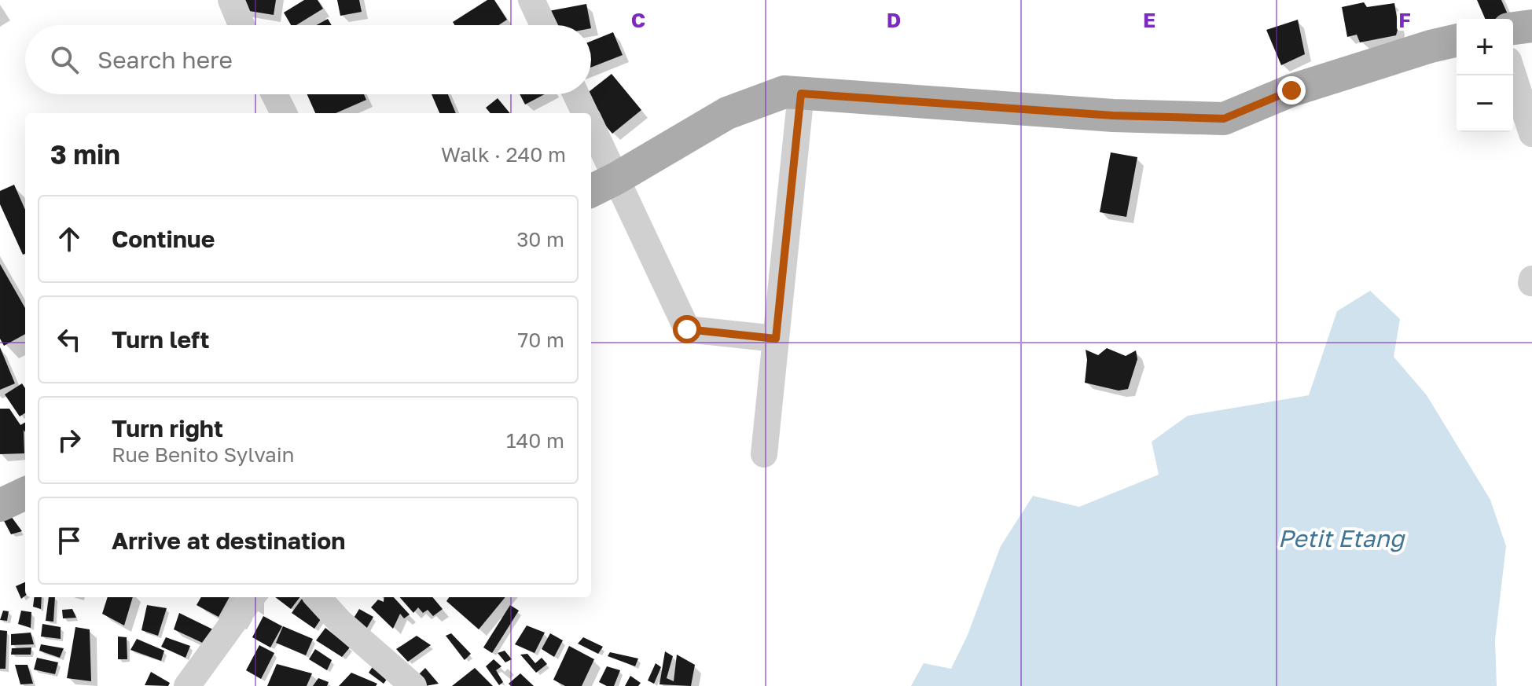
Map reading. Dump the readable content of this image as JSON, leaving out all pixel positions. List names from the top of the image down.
{
  "water": ["Petit Etang"],
  "page": {
    "map_buttons": ["+", "−"],
    "search": "Search here",
    "heading": ["3 min", "Walk · 240 m"],
    "list": [
      ["Continue", "30 m"],
      ["Turn left", "70 m"],
      ["Turn right", "Rue Benito Sylvain", "140 m"],
      "Arrive at destination"
    ]
  },
  "grid": {
    "columns": [
      "C",
      "D",
      "E",
      "F"
    ]
  }
}
